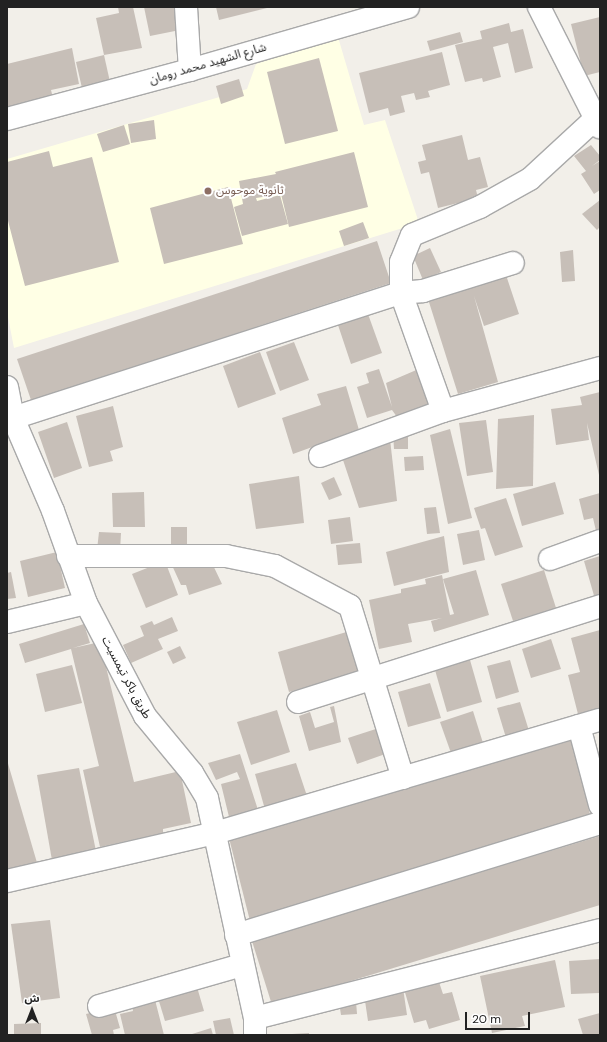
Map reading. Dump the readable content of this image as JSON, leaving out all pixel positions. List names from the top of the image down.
{
  "streets": {
    "street": ["شارع الشهيد محمد رومان", "طريق باكر تيمسيت"]
  },
  "places": ["ثانوية موحوس"],
  "scale_bar": "20 m",
  "north": "top"
}
